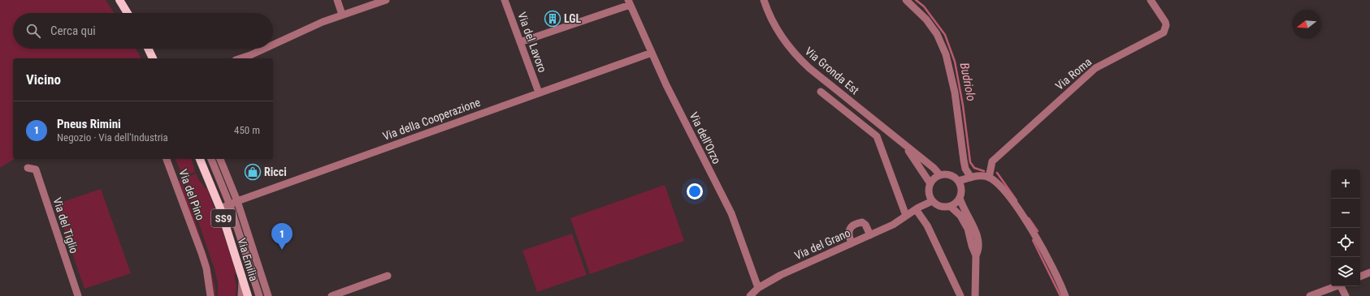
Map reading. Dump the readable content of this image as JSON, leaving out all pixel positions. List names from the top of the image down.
{
  "streets": {
    "main road": ["SS9", "Via Emilia"],
    "street": [
      "Via del Lavoro",
      "Via Gronda Est",
      "Via Roma",
      "Via della Cooperazione",
      "Via dell'Orzo",
      "Via del Pino",
      "Via del Tiglio",
      "Via del Grano"
    ]
  },
  "crossings": [
    ["Via del Lavoro", "Via della Cooperazione"],
    ["Via Gronda Est", "Via del Grano"],
    ["Via della Cooperazione", "Via dell'Orzo"],
    ["Via della Cooperazione", "Via Emilia"],
    ["Via dell'Orzo", "Via del Grano"]
  ],
  "water": ["Budriolo"],
  "places": {
    "building": ["LGL"],
    "shop": ["Ricci"]
  },
  "north": "left",
  "page": {
    "search": "Cerca qui",
    "heading": "Vicino",
    "list": [
      {
        "mark": "1",
        "name": "Pneus Rimini",
        "note": "Negozio · Via dell'Industria",
        "value": "450 m"
      }
    ],
    "map_buttons": ["+", "−"],
    "pins": "1"
  }
}
